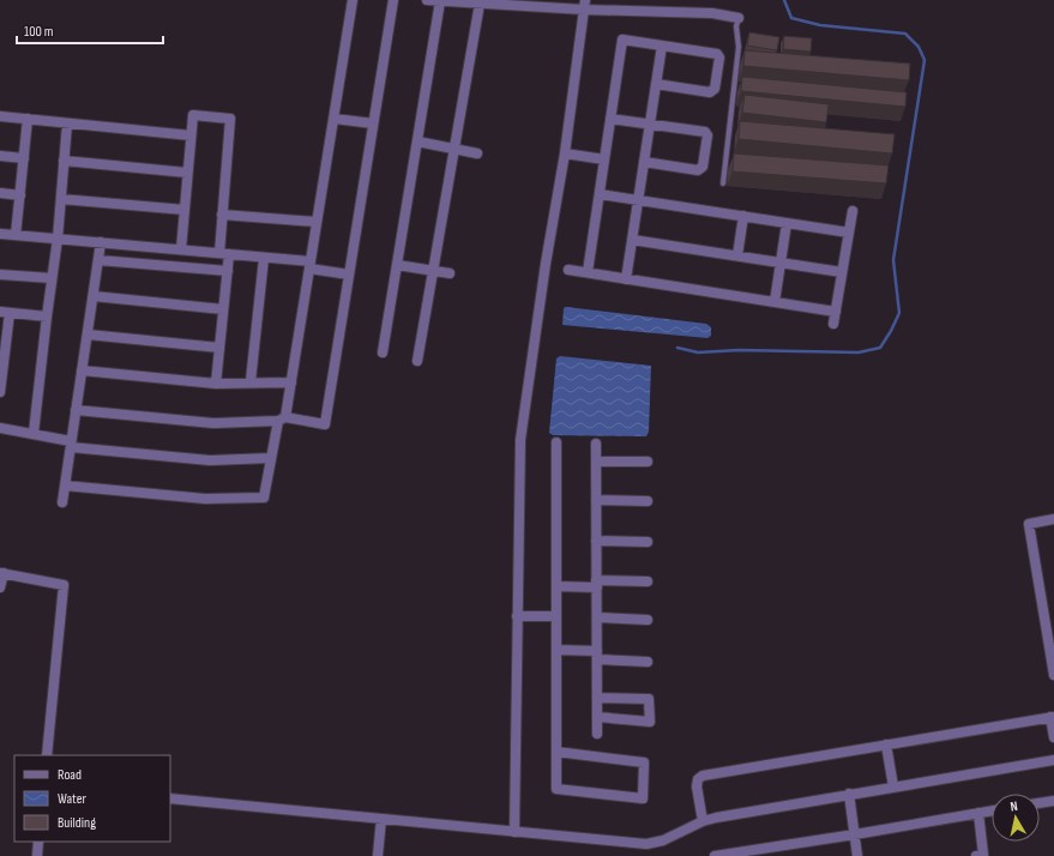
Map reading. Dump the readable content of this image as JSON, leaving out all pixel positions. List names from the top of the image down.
{
  "legend": ["Road", "Water", "Building"],
  "scale_bar": "100 m",
  "north": "top"
}
